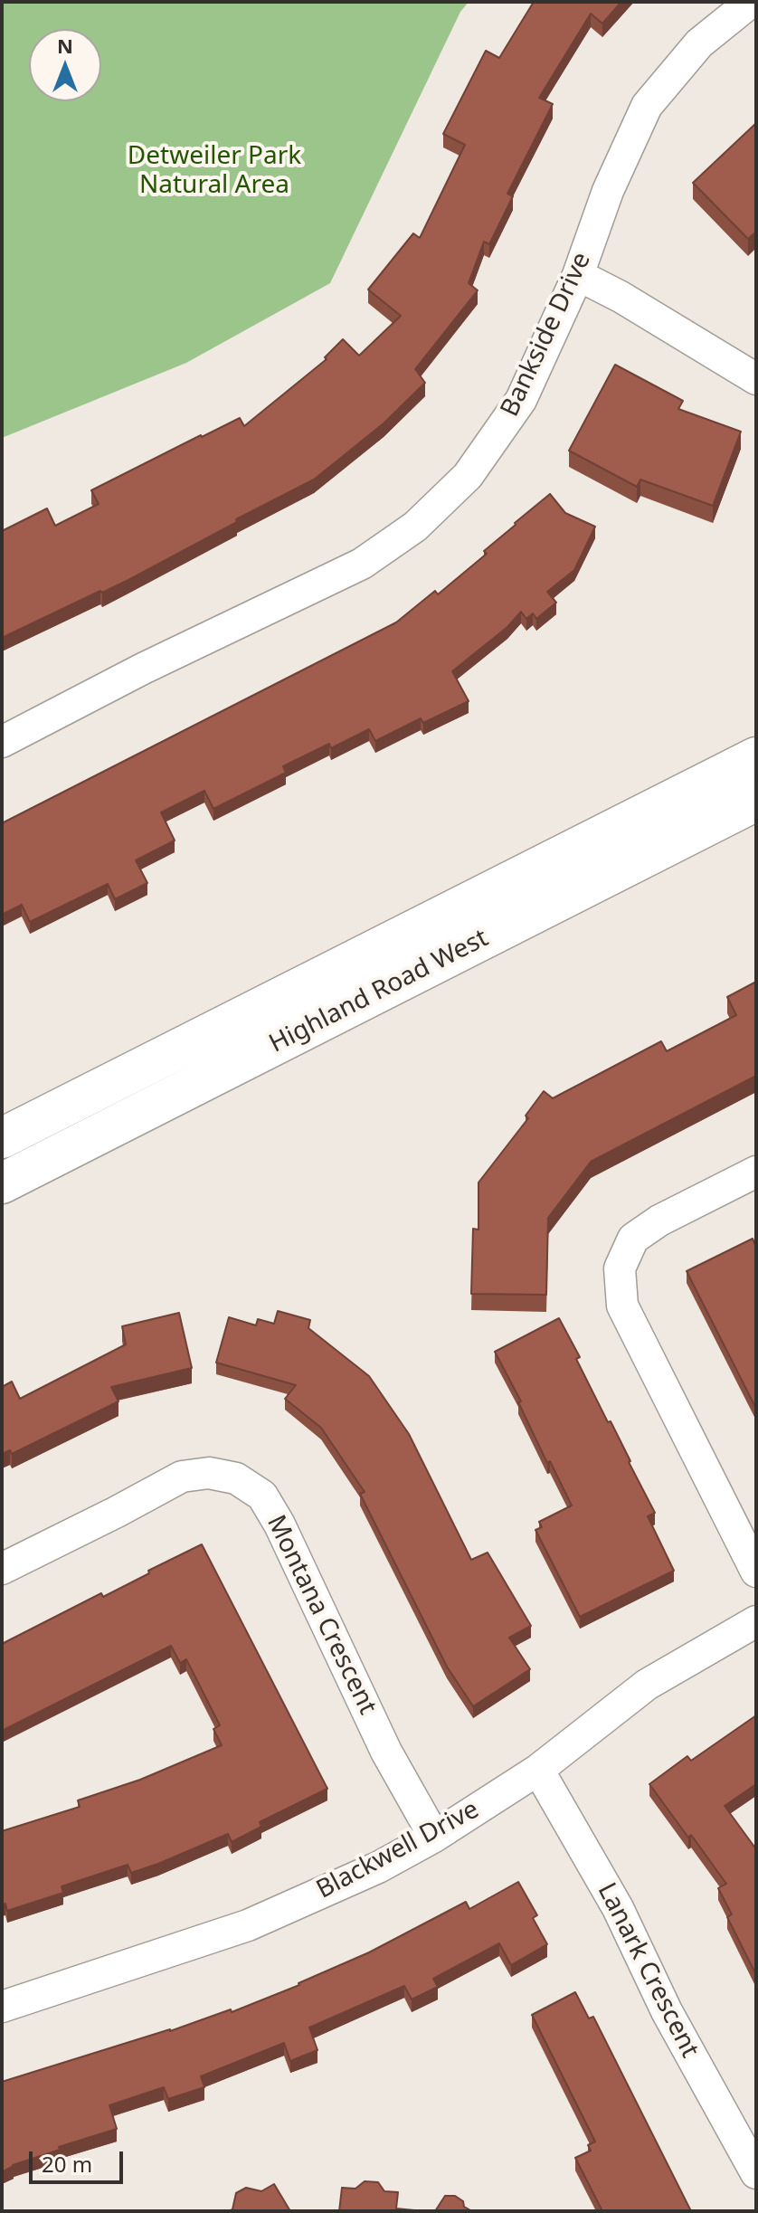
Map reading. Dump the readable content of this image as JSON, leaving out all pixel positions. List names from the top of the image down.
{
  "streets": {
    "main road": ["Highland Road West"],
    "street": [
      "Bankside Drive",
      "Montana Crescent",
      "Blackwell Drive",
      "Lanark Crescent"
    ]
  },
  "crossings": [
    ["Montana Crescent", "Blackwell Drive"],
    ["Blackwell Drive", "Lanark Crescent"]
  ],
  "parks": ["Detweiler Park Natural Area"],
  "scale_bar": "20 m",
  "north": "top"
}
